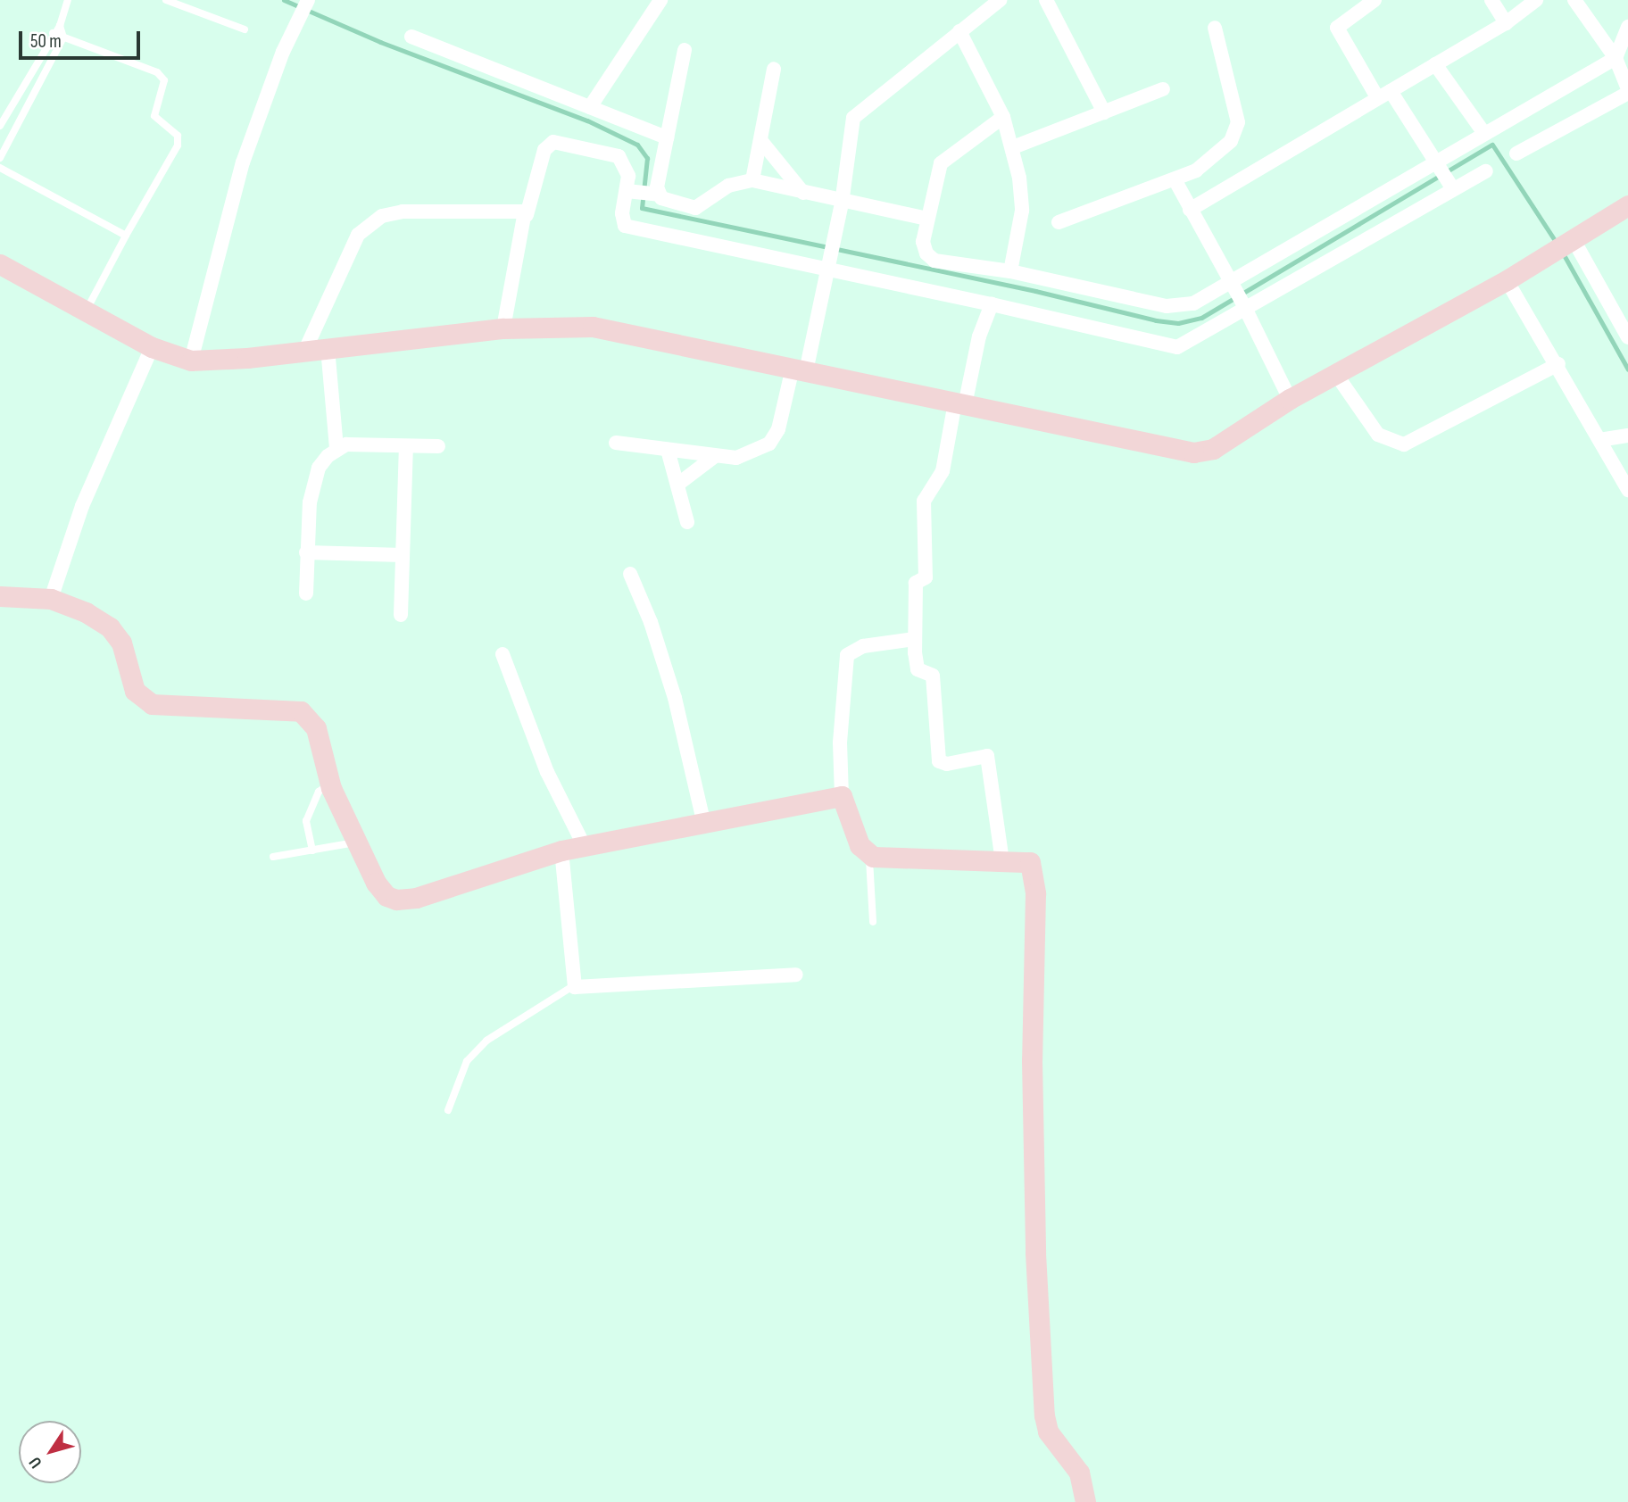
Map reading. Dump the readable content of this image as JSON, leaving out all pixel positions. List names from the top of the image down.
{
  "scale_bar": "50 m",
  "north": "bottom left"
}
